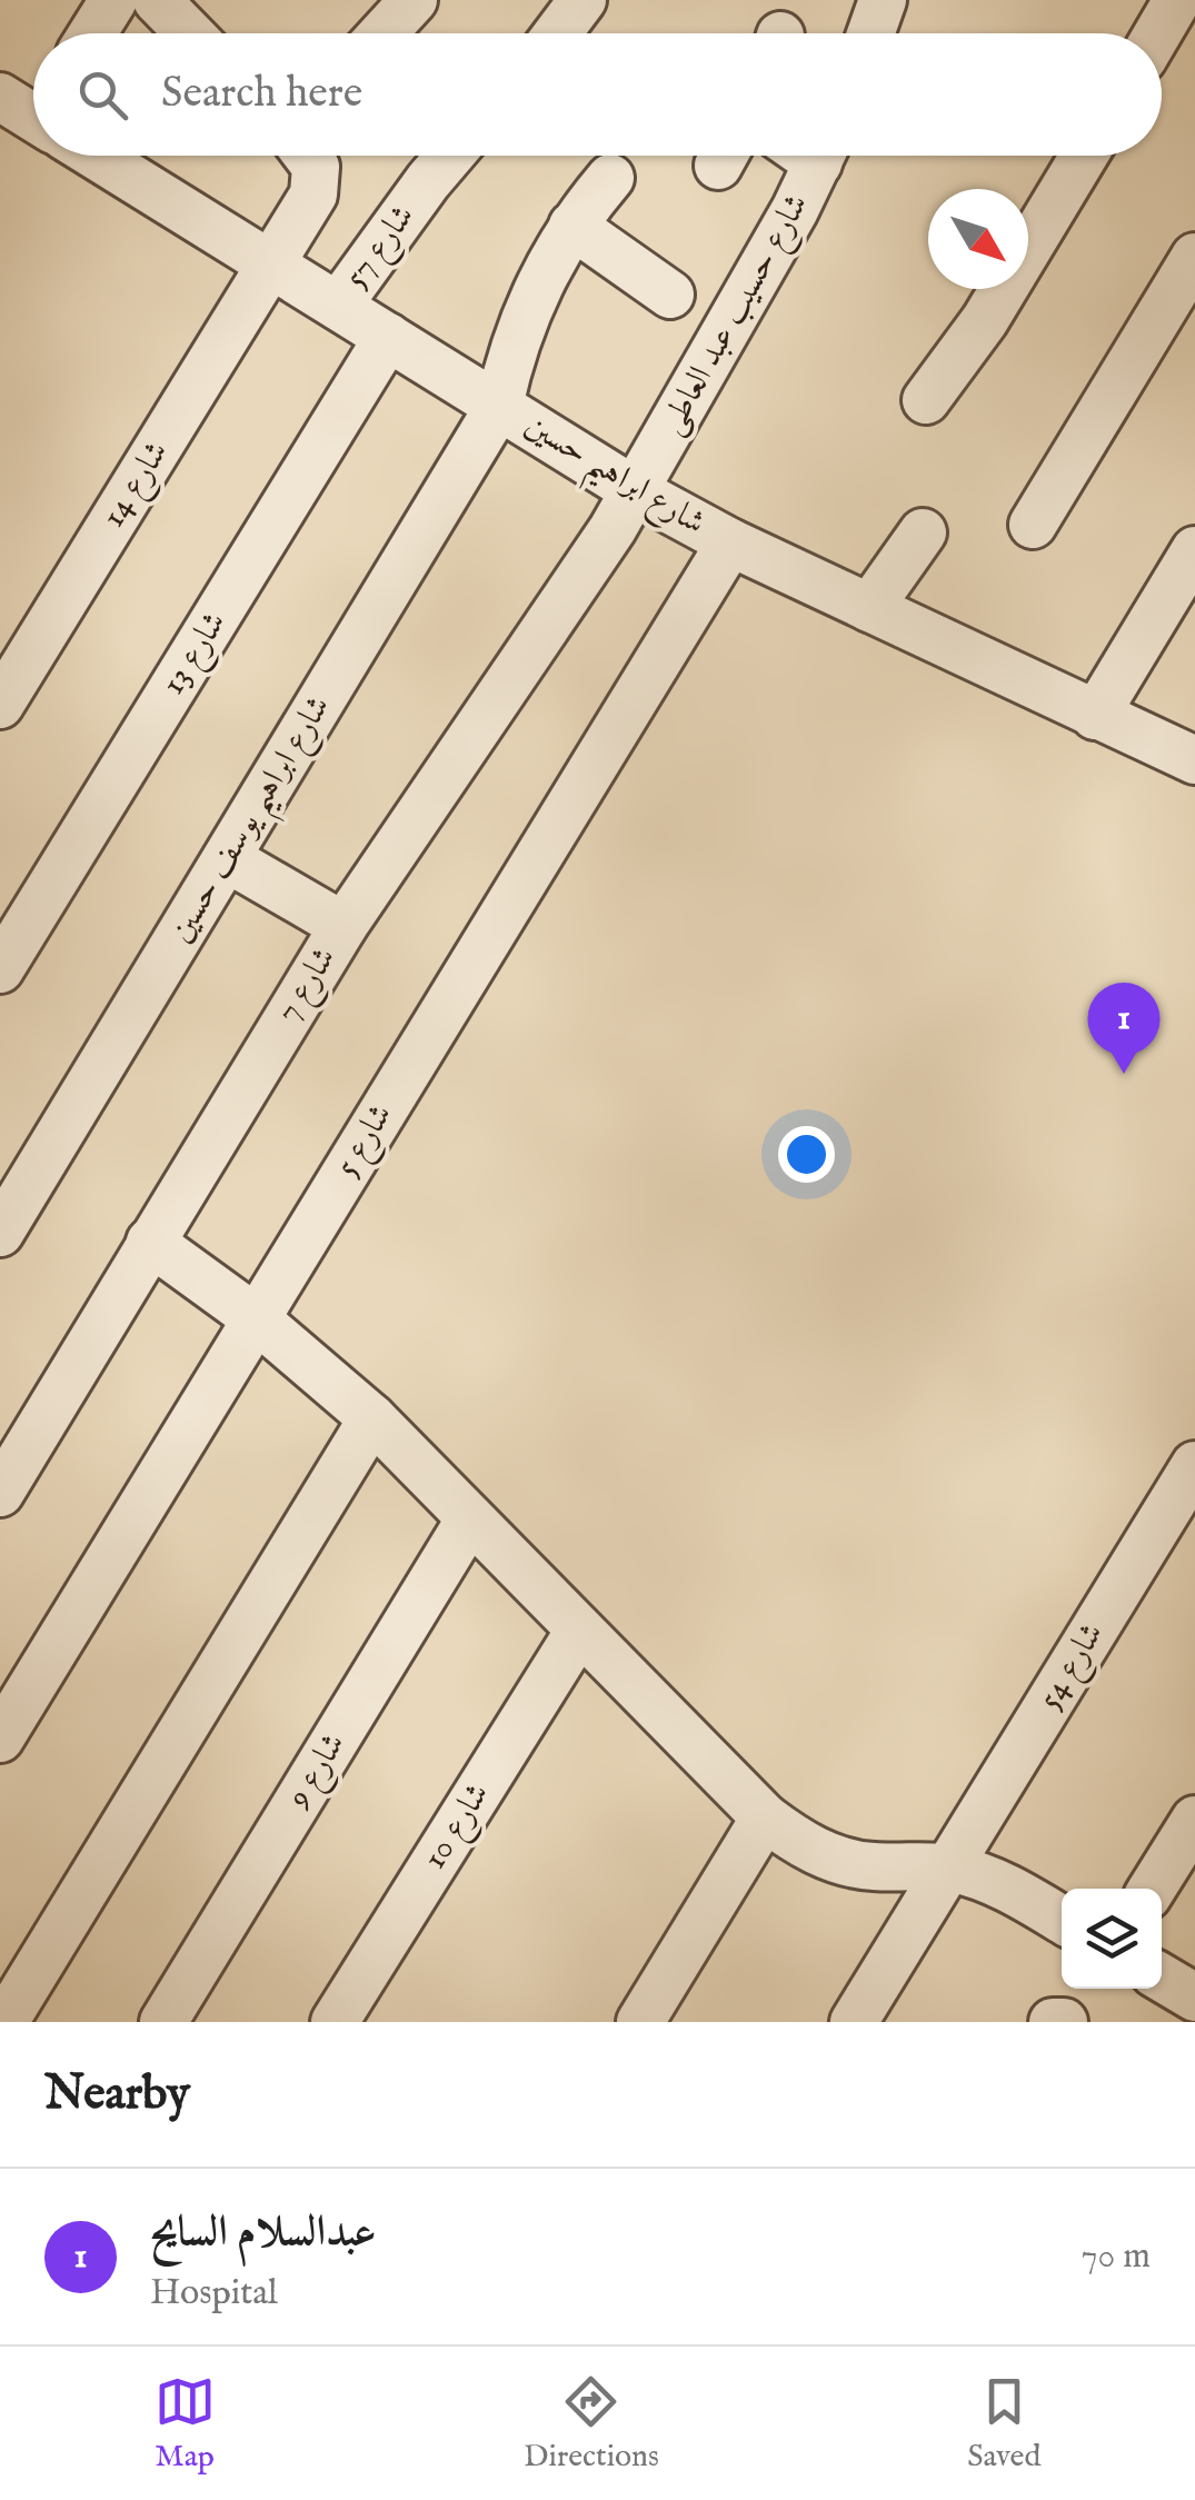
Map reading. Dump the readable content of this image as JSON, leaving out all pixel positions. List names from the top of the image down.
{
  "streets": {
    "street": [
      "شارع 57",
      "شارع حسيب عبد العاطى",
      "شارع ابراهيم حسين",
      "شارع 14",
      "شارع 13",
      "شارع ابراهيم يوسف حسين",
      "شارع 7",
      "شارع 5",
      "شارع 54",
      "شارع 9",
      "شارع 10"
    ]
  },
  "crossings": [
    ["شارع 57", "شارع ابراهيم حسين"],
    ["شارع حسيب عبد العاطى", "شارع ابراهيم حسين"],
    ["شارع حسيب عبد العاطى", "شارع 7"],
    ["شارع ابراهيم حسين", "شارع 14"],
    ["شارع ابراهيم حسين", "شارع 13"],
    ["شارع ابراهيم حسين", "شارع ابراهيم يوسف حسين"],
    ["شارع ابراهيم حسين", "شارع 7"],
    ["شارع ابراهيم حسين", "شارع 5"]
  ],
  "north": "bottom right",
  "page": {
    "search": "Search here",
    "pins": "1",
    "heading": "Nearby",
    "list": [
      {
        "mark": "1",
        "name": "عبدالسلام السايح",
        "note": "Hospital",
        "value": "70 m"
      }
    ],
    "nav": ["Map", "Directions", "Saved"]
  }
}
